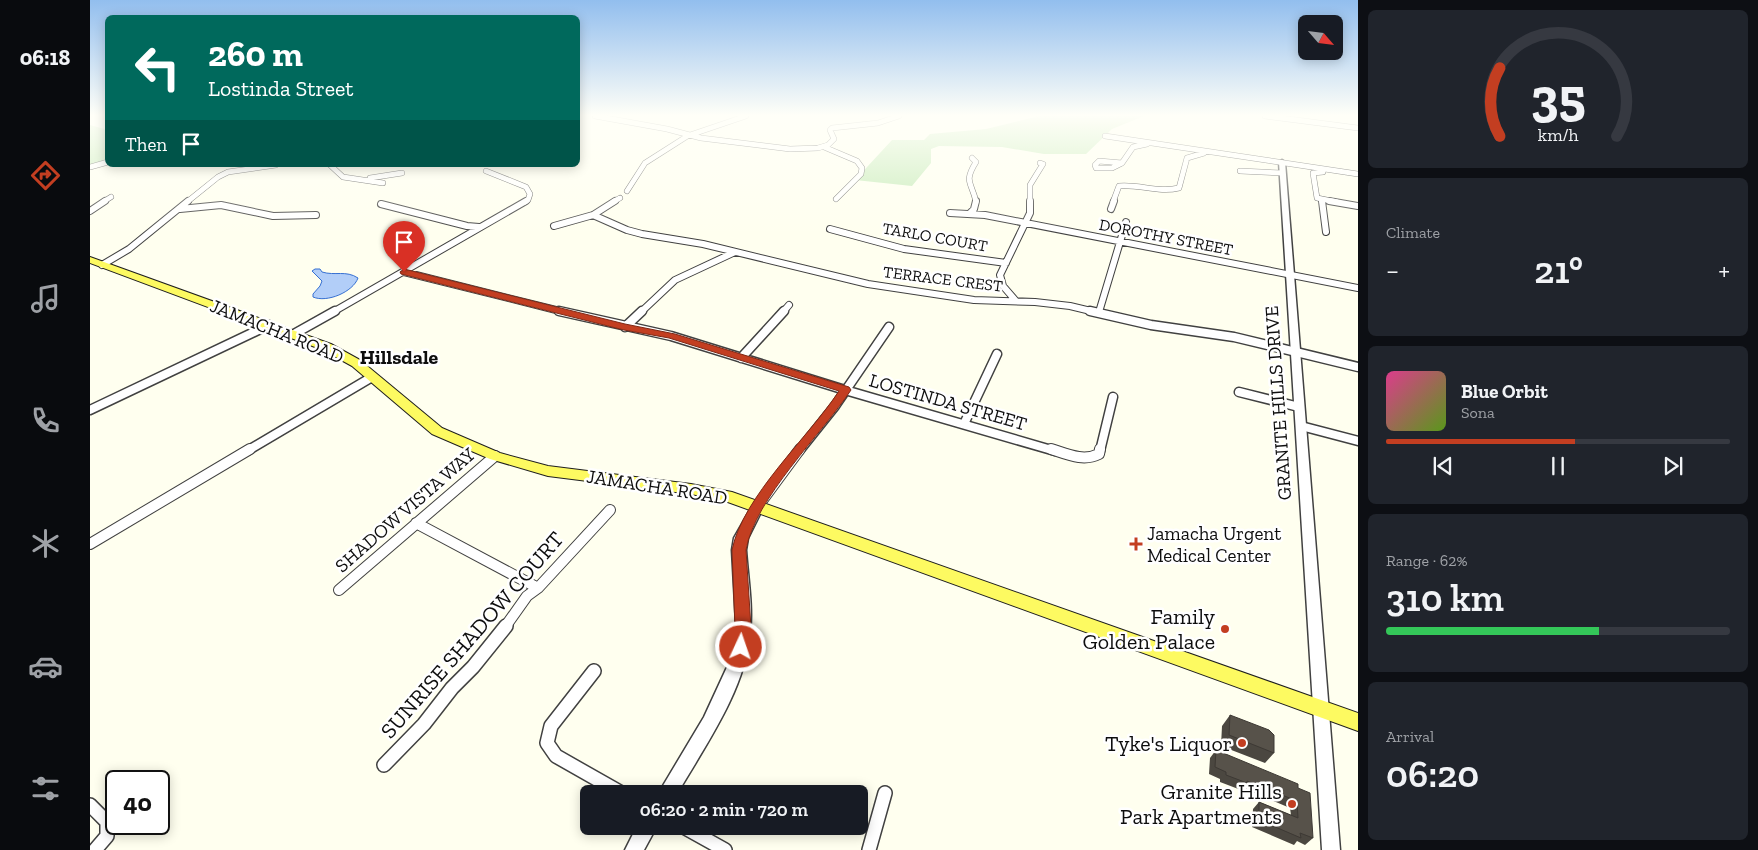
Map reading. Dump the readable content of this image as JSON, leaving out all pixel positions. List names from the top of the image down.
{
  "streets": {
    "main road": ["JAMACHA ROAD"],
    "street": [
      "TARLO COURT",
      "DOROTHY STREET",
      "TERRACE CREST",
      "LOSTINDA STREET",
      "GRANITE HILLS DRIVE",
      "SHADOW VISTA WAY",
      "SUNRISE SHADOW COURT"
    ]
  },
  "crossings": [
    ["DOROTHY STREET", "GRANITE HILLS DRIVE"],
    ["TERRACE CREST", "GRANITE HILLS DRIVE"],
    ["JAMACHA ROAD", "GRANITE HILLS DRIVE"],
    ["JAMACHA ROAD", "SHADOW VISTA WAY"]
  ],
  "districts": ["Hillsdale"],
  "places": {
    "health": ["Jamacha Urgent Medical Center"],
    "other": ["Family Golden Palace", "Tyke's Liquor", "Granite Hills Park Apartments"]
  },
  "north": "bottom right",
  "page": {
    "tabs": "06:18",
    "turn": ["260 m", "Lostinda Street"],
    "then": "Then",
    "tile": [
      "Climate",
      ["Range · 62%", "310 km"],
      ["Arrival", "06:20"]
    ],
    "heat": ["−", "21°", "+"],
    "song": ["Blue Orbit", "Sona"],
    "limit": "40",
    "trip": "06:20 · 2 min · 720 m",
    "gauge": ["35", "km/h"]
  }
}
